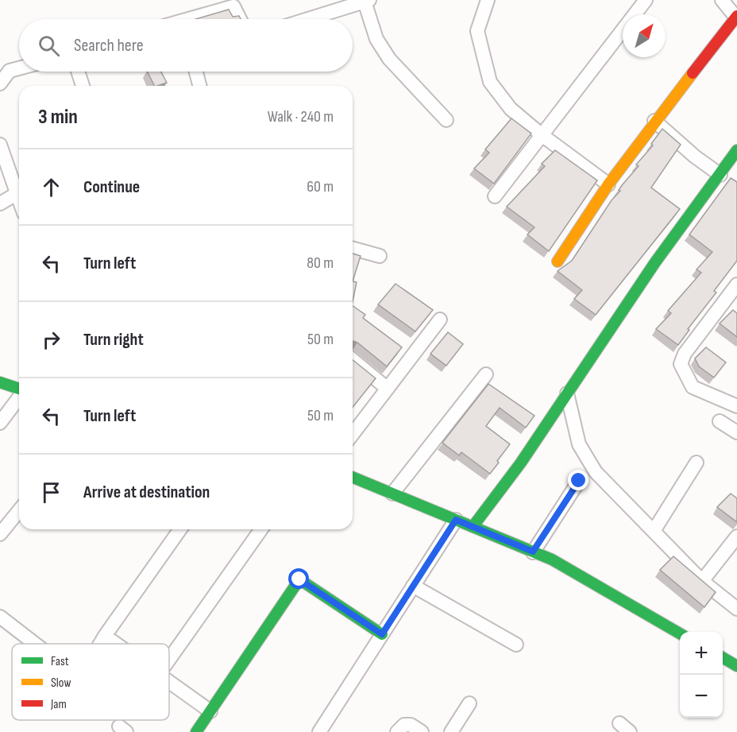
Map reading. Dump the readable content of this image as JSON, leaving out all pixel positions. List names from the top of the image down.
{
  "legend": ["Fast", "Slow", "Jam"],
  "north": "top right",
  "page": {
    "search": "Search here",
    "heading": ["3 min", "Walk · 240 m"],
    "list": [
      ["Continue", "60 m"],
      ["Turn left", "80 m"],
      ["Turn right", "50 m"],
      ["Turn left", "50 m"],
      "Arrive at destination"
    ],
    "map_buttons": ["+", "−"]
  }
}
